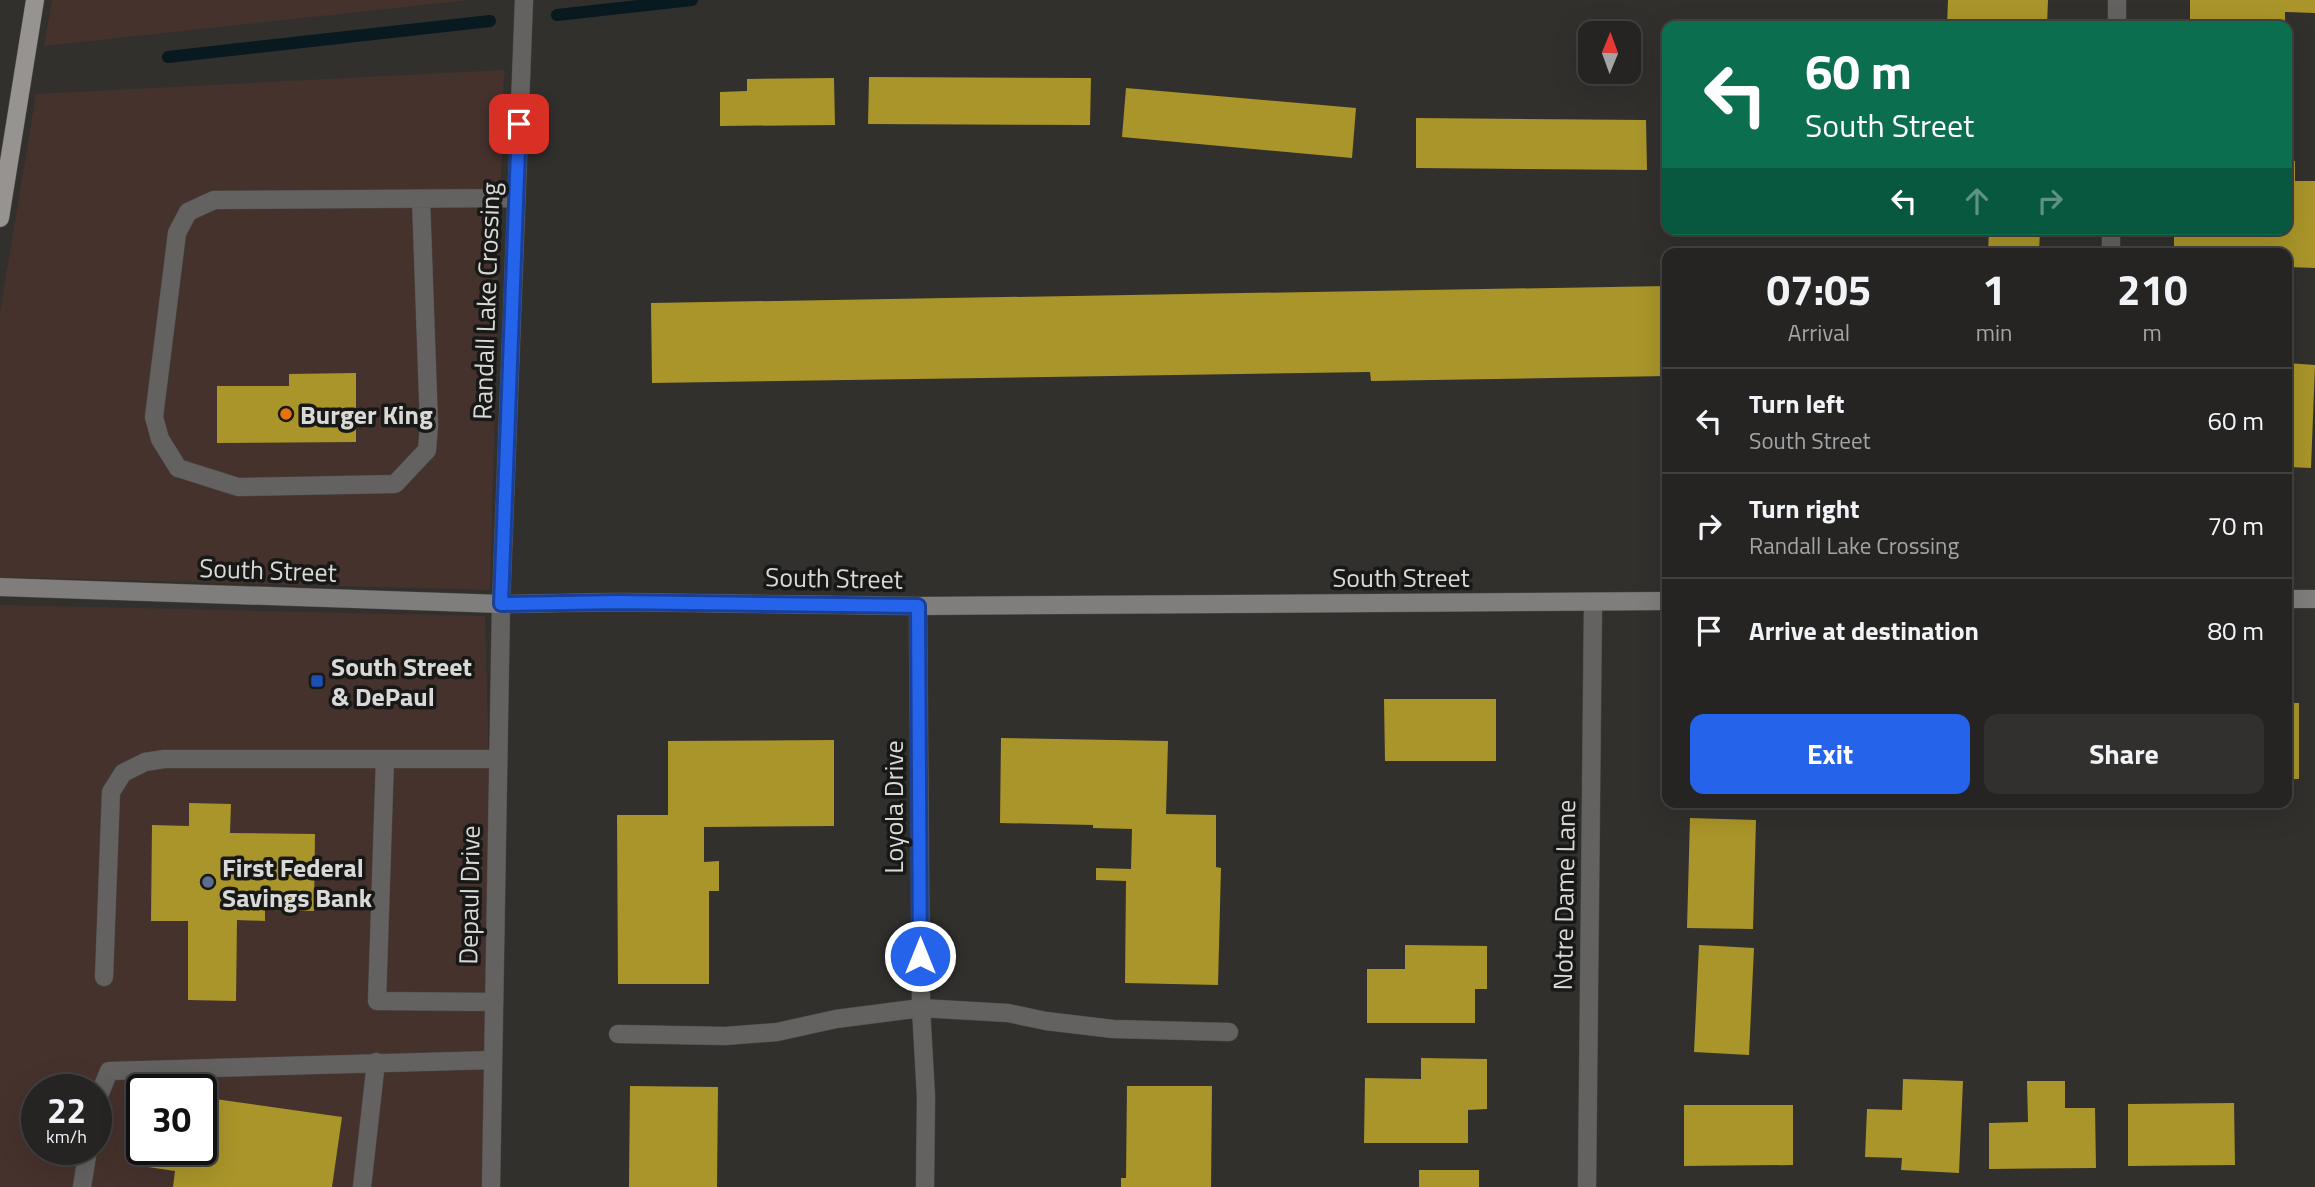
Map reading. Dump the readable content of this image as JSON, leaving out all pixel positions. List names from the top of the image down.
{
  "streets": {
    "street": [
      "Randall Lake Crossing",
      "South Street",
      "Loyola Drive",
      "Depaul Drive",
      "Notre Dame Lane"
    ]
  },
  "crossings": [
    ["Randall Lake Crossing", "South Street"],
    ["Randall Lake Crossing", "Depaul Drive"],
    ["South Street", "Loyola Drive"],
    ["South Street", "Depaul Drive"],
    ["South Street", "Notre Dame Lane"]
  ],
  "places": {
    "other": ["Burger King", "First Federal Savings Bank"],
    "transit": ["South Street & DePaul"]
  },
  "north": "top",
  "page": {
    "turn": ["60 m", "South Street"],
    "eta": [
      "07:05",
      "Arrival",
      "1",
      "min",
      "210",
      "m"
    ],
    "list": [
      {
        "name": "Turn left",
        "note": "South Street",
        "value": "60 m"
      },
      {
        "name": "Turn right",
        "note": "Randall Lake Crossing",
        "value": "70 m"
      },
      {
        "name": "Arrive at destination",
        "value": "80 m"
      }
    ],
    "buttons": ["Exit", "Share"],
    "speed": "22 km/h",
    "limit": "30"
  }
}
